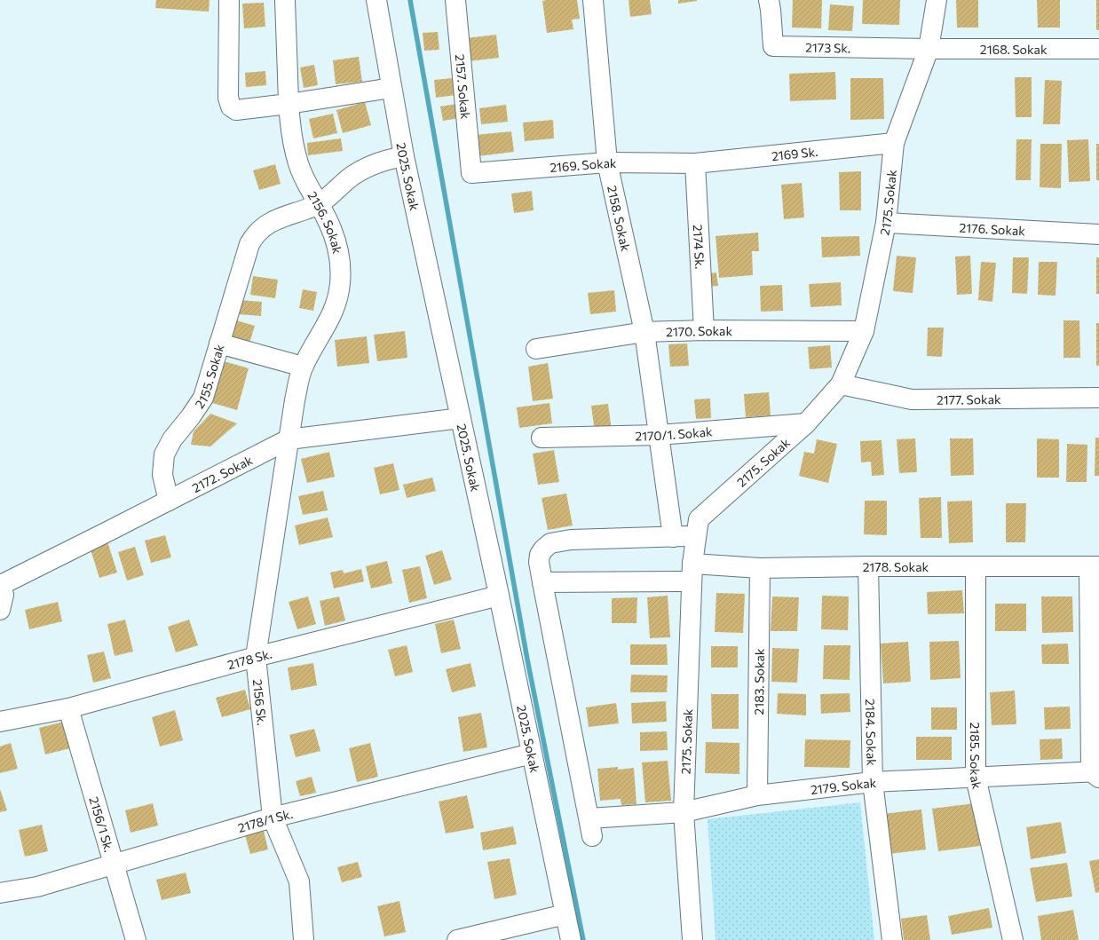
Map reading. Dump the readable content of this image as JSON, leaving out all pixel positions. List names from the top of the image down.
{
  "streets": {
    "street": [
      "2173 Sk.",
      "2168. Sokak",
      "2157. Sokak",
      "2169 Sk.",
      "2169. Sokak",
      "2025. Sokak",
      "2175. Sokak",
      "2158. Sokak",
      "2156. Sokak",
      "2176. Sokak",
      "2174 Sk.",
      "2170. Sokak",
      "2155. Sokak",
      "2177. Sokak",
      "2170/1. Sokak",
      "2172. Sokak",
      "2178. Sokak",
      "2178 Sk.",
      "2183. Sokak",
      "2156 Sk.",
      "2184. Sokak",
      "2185. Sokak",
      "2179. Sokak",
      "2178/1 Sk.",
      "2156/1 Sk."
    ]
  },
  "crossings": [
    ["2173 Sk.", "2168. Sokak"],
    ["2173 Sk.", "2175. Sokak"],
    ["2168. Sokak", "2175. Sokak"],
    ["2157. Sokak", "2169. Sokak"],
    ["2169 Sk.", "2169. Sokak"],
    ["2169 Sk.", "2175. Sokak"],
    ["2169 Sk.", "2174 Sk."],
    ["2169. Sokak", "2158. Sokak"],
    ["2169. Sokak", "2174 Sk."],
    ["2025. Sokak", "2172. Sokak"],
    ["2025. Sokak", "2178 Sk."],
    ["2025. Sokak", "2178/1 Sk."],
    ["2175. Sokak", "2176. Sokak"],
    ["2175. Sokak", "2170. Sokak"],
    ["2175. Sokak", "2177. Sokak"],
    ["2175. Sokak", "2170/1. Sokak"],
    ["2175. Sokak", "2178. Sokak"],
    ["2175. Sokak", "2179. Sokak"],
    ["2158. Sokak", "2170. Sokak"],
    ["2158. Sokak", "2170/1. Sokak"],
    ["2156. Sokak", "2155. Sokak"],
    ["2156. Sokak", "2172. Sokak"],
    ["2156. Sokak", "2156 Sk."],
    ["2174 Sk.", "2170. Sokak"],
    ["2155. Sokak", "2172. Sokak"],
    ["2172. Sokak", "2156 Sk."],
    ["2178. Sokak", "2183. Sokak"],
    ["2178. Sokak", "2184. Sokak"],
    ["2178. Sokak", "2185. Sokak"],
    ["2178. Sokak", "2179. Sokak"],
    ["2178 Sk.", "2156 Sk."],
    ["2178 Sk.", "2156/1 Sk."],
    ["2183. Sokak", "2179. Sokak"],
    ["2156 Sk.", "2178/1 Sk."],
    ["2184. Sokak", "2179. Sokak"],
    ["2185. Sokak", "2179. Sokak"],
    ["2178/1 Sk.", "2156/1 Sk."]
  ]
}
